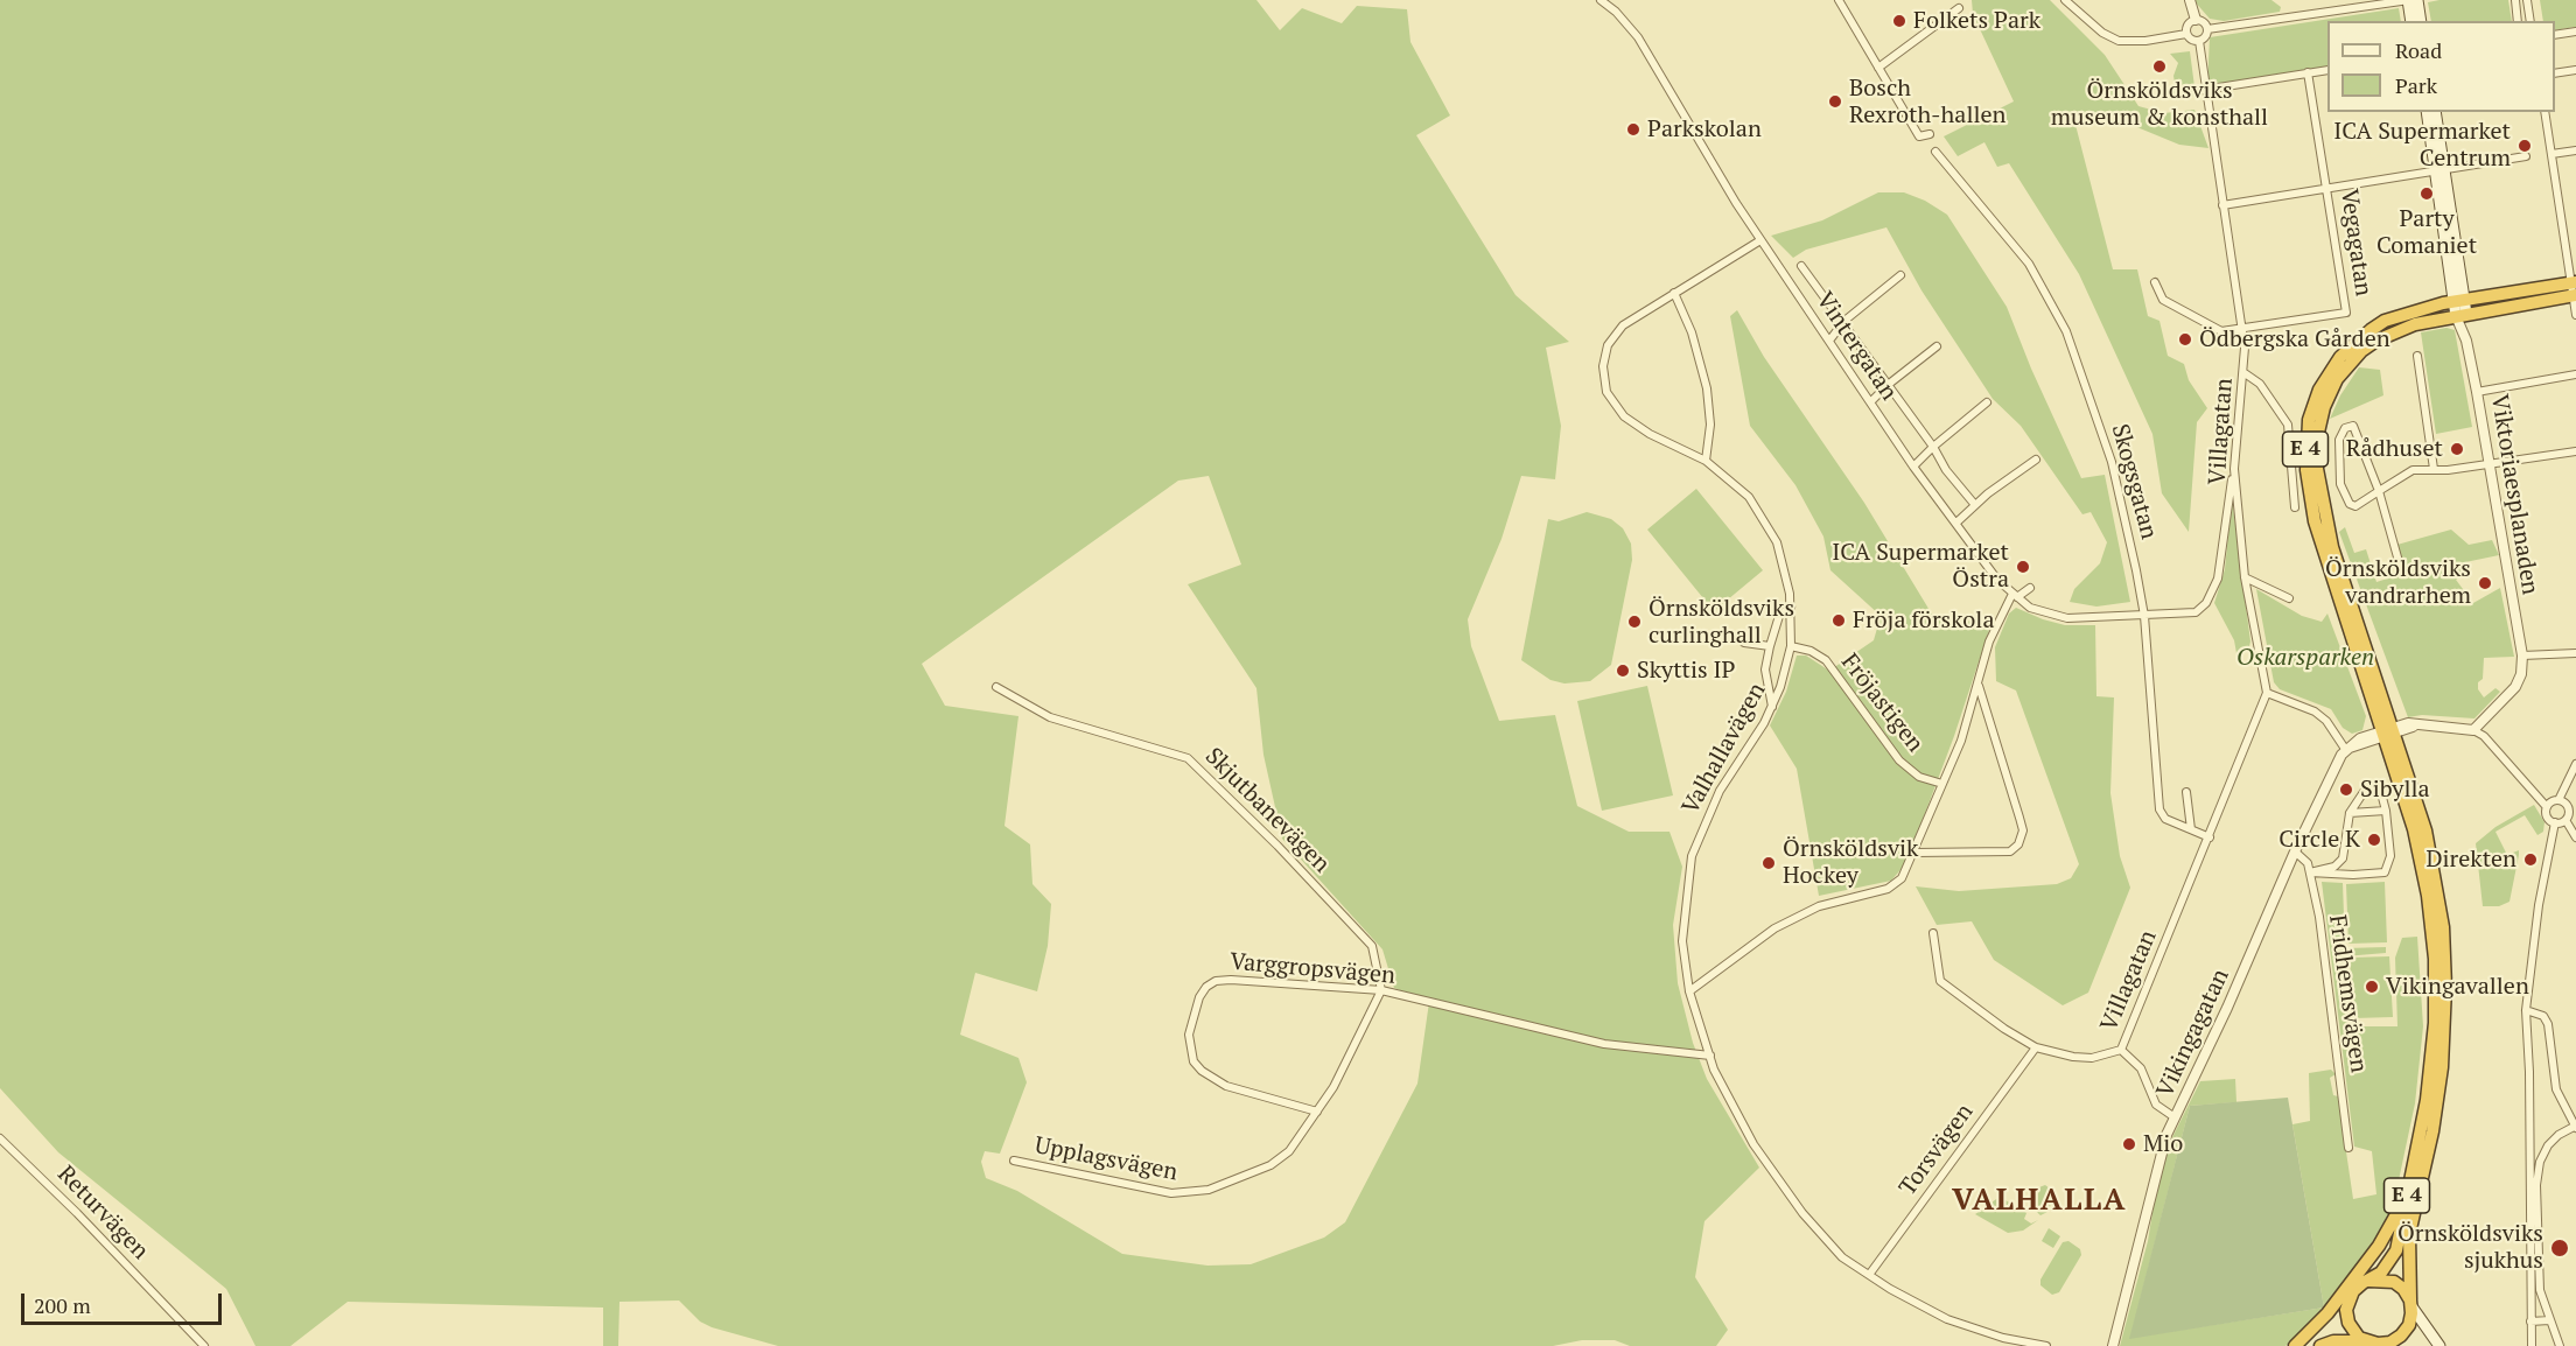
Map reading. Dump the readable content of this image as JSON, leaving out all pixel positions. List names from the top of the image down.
{
  "streets": {
    "highway": ["E 4"],
    "main road": ["Viktoriaesplanaden"],
    "street": [
      "Vegagatan",
      "Vintergatan",
      "Villagatan",
      "Skogsgatan",
      "Fröjastigen",
      "Valhallavägen",
      "Skjutbanevägen",
      "Varggropsvägen",
      "Fridhemsvägen",
      "Vikingagatan",
      "Torsvägen",
      "Upplagsvägen",
      "Returvägen"
    ]
  },
  "crossings": [
    ["Vegagatan", "Villagatan"],
    ["Vintergatan", "Villagatan"],
    ["Vintergatan", "Skogsgatan"],
    ["Vintergatan", "Valhallavägen"],
    ["Villagatan", "Skogsgatan"],
    ["Villagatan", "Torsvägen"],
    ["E 4", "Viktoriaesplanaden"],
    ["Fröjastigen", "Valhallavägen"],
    ["Valhallavägen", "Varggropsvägen"],
    ["Valhallavägen", "Torsvägen"],
    ["Skjutbanevägen", "Varggropsvägen"],
    ["Skjutbanevägen", "Upplagsvägen"],
    ["Varggropsvägen", "Upplagsvägen"],
    ["Fridhemsvägen", "Vikingagatan"]
  ],
  "districts": ["VALHALLA"],
  "parks": ["Oskarsparken"],
  "places": [
    "Folkets Park",
    "Örnsköldsviks museum & konsthall",
    "Bosch Rexroth-hallen",
    "Parkskolan",
    "ICA Supermarket Centrum",
    "Party Comaniet",
    "Ödbergska Gården",
    "Rådhuset",
    "ICA Supermarket Östra",
    "Örnsköldsviks vandrarhem",
    "Fröja förskola",
    "Örnsköldsviks curlinghall",
    "Skyttis IP",
    "Sibylla",
    "Circle K",
    "Direkten",
    "Örnsköldsvik Hockey",
    "Vikingavallen",
    "Mio",
    "Örnsköldsviks sjukhus"
  ],
  "legend": ["Road", "Park"],
  "scale_bar": "200 m"
}
